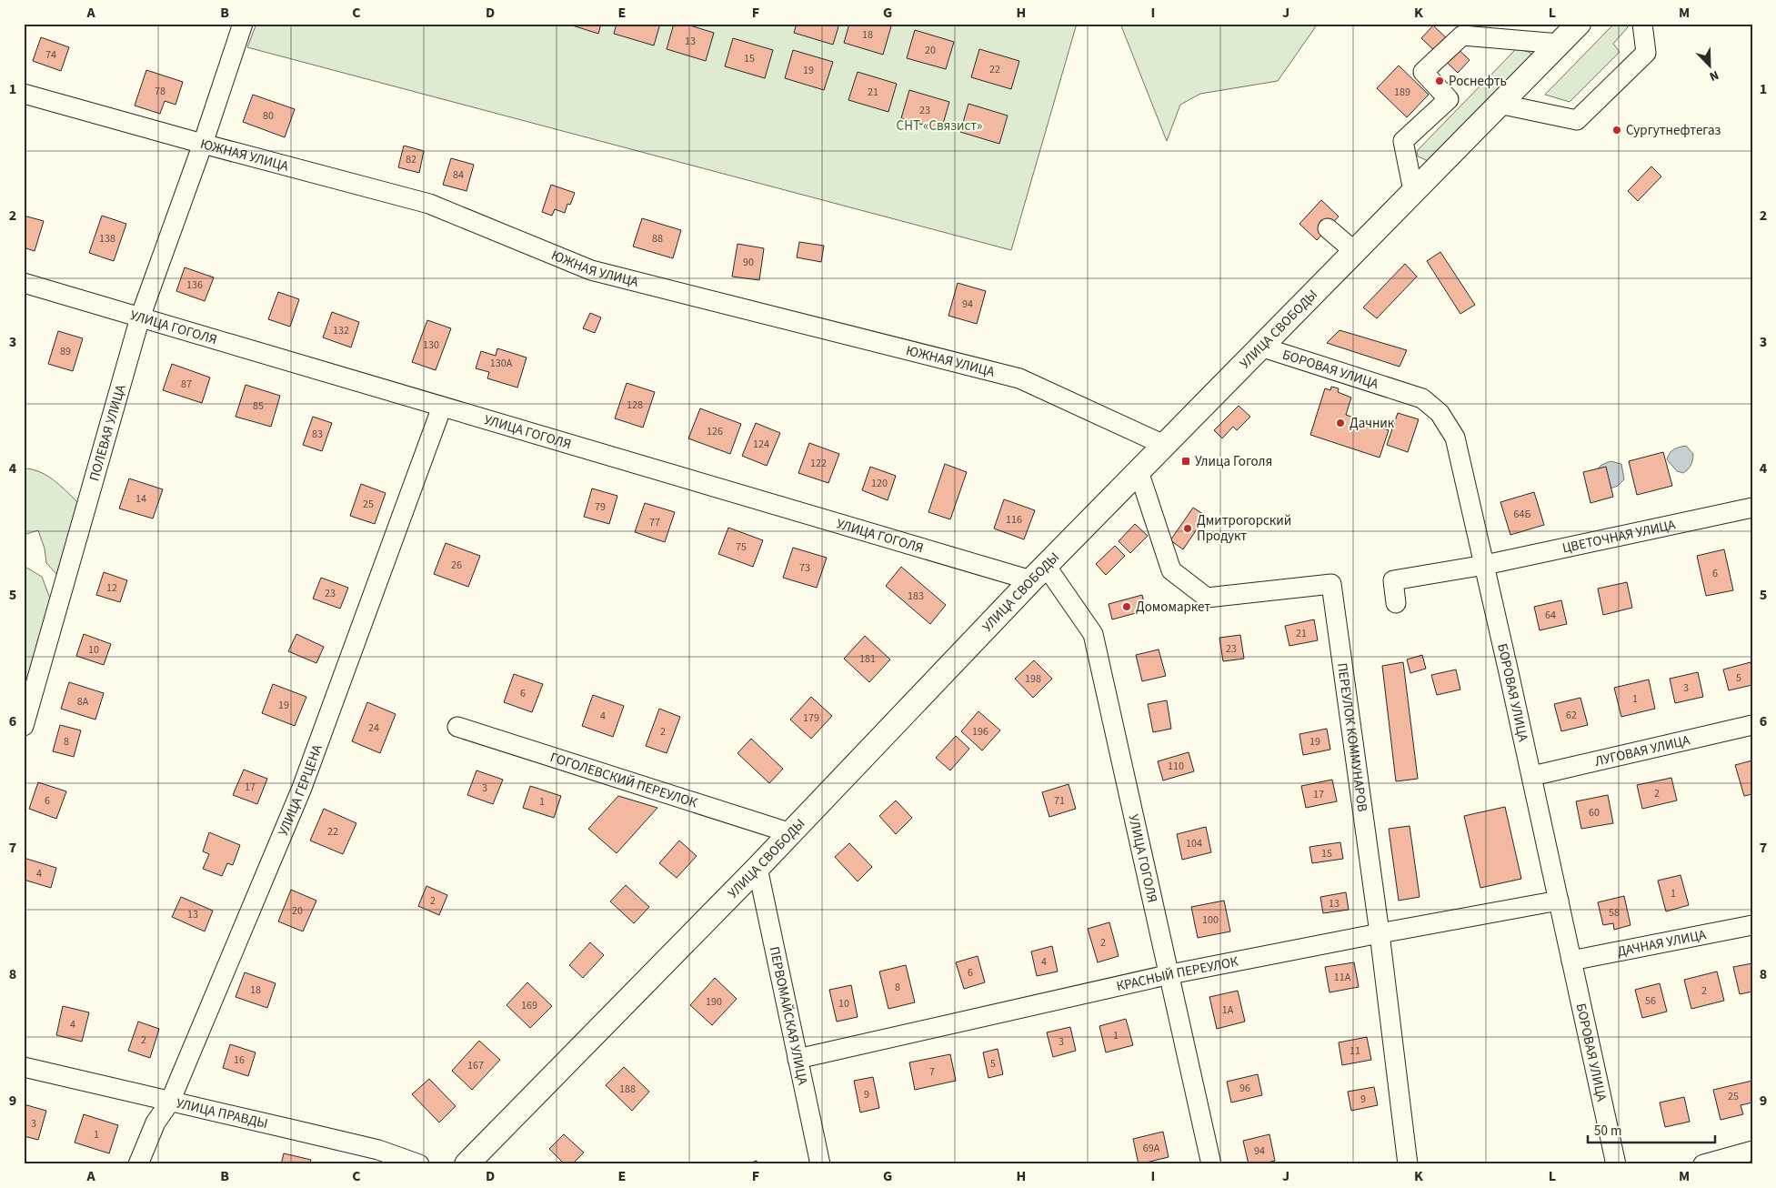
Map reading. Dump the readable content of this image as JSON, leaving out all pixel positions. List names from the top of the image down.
{
  "streets": {
    "main road": ["УЛИЦА СВОБОДЫ"],
    "street": [
      "ЮЖНАЯ УЛИЦА",
      "УЛИЦА ГОГОЛЯ",
      "БОРОВАЯ УЛИЦА",
      "ПОЛЕВАЯ УЛИЦА",
      "ЦВЕТОЧНАЯ УЛИЦА",
      "ПЕРЕУЛОК КОММУНАРОВ",
      "ЛУГОВАЯ УЛИЦА",
      "ГОГОЛЕВСКИЙ ПЕРЕУЛОК",
      "УЛИЦА ГЕРЦЕНА",
      "ДАЧНАЯ УЛИЦА",
      "КРАСНЫЙ ПЕРЕУЛОК",
      "ПЕРВОМАЙСКАЯ УЛИЦА",
      "УЛИЦА ПРАВДЫ"
    ]
  },
  "crossings": [
    ["ЮЖНАЯ УЛИЦА", "УЛИЦА СВОБОДЫ"],
    ["ЮЖНАЯ УЛИЦА", "ПОЛЕВАЯ УЛИЦА"],
    ["УЛИЦА ГОГОЛЯ", "УЛИЦА СВОБОДЫ"],
    ["УЛИЦА ГОГОЛЯ", "ПОЛЕВАЯ УЛИЦА"],
    ["УЛИЦА ГОГОЛЯ", "УЛИЦА ГЕРЦЕНА"],
    ["УЛИЦА ГОГОЛЯ", "КРАСНЫЙ ПЕРЕУЛОК"],
    ["УЛИЦА СВОБОДЫ", "БОРОВАЯ УЛИЦА"],
    ["УЛИЦА СВОБОДЫ", "ПЕРЕУЛОК КОММУНАРОВ"],
    ["УЛИЦА СВОБОДЫ", "ГОГОЛЕВСКИЙ ПЕРЕУЛОК"],
    ["УЛИЦА СВОБОДЫ", "ПЕРВОМАЙСКАЯ УЛИЦА"],
    ["БОРОВАЯ УЛИЦА", "ЦВЕТОЧНАЯ УЛИЦА"],
    ["БОРОВАЯ УЛИЦА", "ЛУГОВАЯ УЛИЦА"],
    ["БОРОВАЯ УЛИЦА", "ДАЧНАЯ УЛИЦА"],
    ["БОРОВАЯ УЛИЦА", "КРАСНЫЙ ПЕРЕУЛОК"],
    ["ПЕРЕУЛОК КОММУНАРОВ", "КРАСНЫЙ ПЕРЕУЛОК"],
    ["УЛИЦА ГЕРЦЕНА", "УЛИЦА ПРАВДЫ"],
    ["КРАСНЫЙ ПЕРЕУЛОК", "ПЕРВОМАЙСКАЯ УЛИЦА"]
  ],
  "parks": ["СНТ «Связист»"],
  "places": {
    "other": [
      "Роснефть",
      "Сургутнефтегаз",
      "Дачник",
      "Дмитрогорский Продукт",
      "Домомаркет"
    ],
    "transit": ["Улица Гоголя"]
  },
  "house_numbers": [
    "18",
    "13",
    "20",
    "74",
    "15",
    "22",
    "19",
    "78",
    "21",
    "189",
    "23",
    "80",
    "82",
    "84",
    "138",
    "88",
    "90",
    "136",
    "94",
    "132",
    "130",
    "89",
    "130А",
    "87",
    "128",
    "85",
    "126",
    "83",
    "124",
    "122",
    "120",
    "14",
    "25",
    "79",
    "64Б",
    "116",
    "77",
    "75",
    "26",
    "73",
    "6",
    "12",
    "23",
    "183",
    "64",
    "21",
    "23",
    "10",
    "181",
    "5",
    "198",
    "3",
    "6",
    "1",
    "8А",
    "19",
    "62",
    "4",
    "179",
    "24",
    "2",
    "196",
    "8",
    "19",
    "110",
    "17",
    "3",
    "2",
    "17",
    "6",
    "71",
    "1",
    "60",
    "22",
    "104",
    "15",
    "4",
    "1",
    "2",
    "13",
    "20",
    "58",
    "13",
    "100",
    "2",
    "4",
    "6",
    "11А",
    "8",
    "18",
    "2",
    "56",
    "190",
    "10",
    "169",
    "1А",
    "4",
    "1",
    "2",
    "3",
    "11",
    "16",
    "5",
    "167",
    "7",
    "96",
    "188",
    "9",
    "25",
    "9",
    "3",
    "1",
    "69А",
    "94"
  ],
  "scale_bar": "50 m",
  "north": "bottom right",
  "grid": {
    "columns": [
      "A",
      "B",
      "C",
      "D",
      "E",
      "F",
      "G",
      "H",
      "I",
      "J",
      "K",
      "L",
      "M"
    ],
    "rows": [
      "1",
      "2",
      "3",
      "4",
      "5",
      "6",
      "7",
      "8",
      "9"
    ]
  }
}
